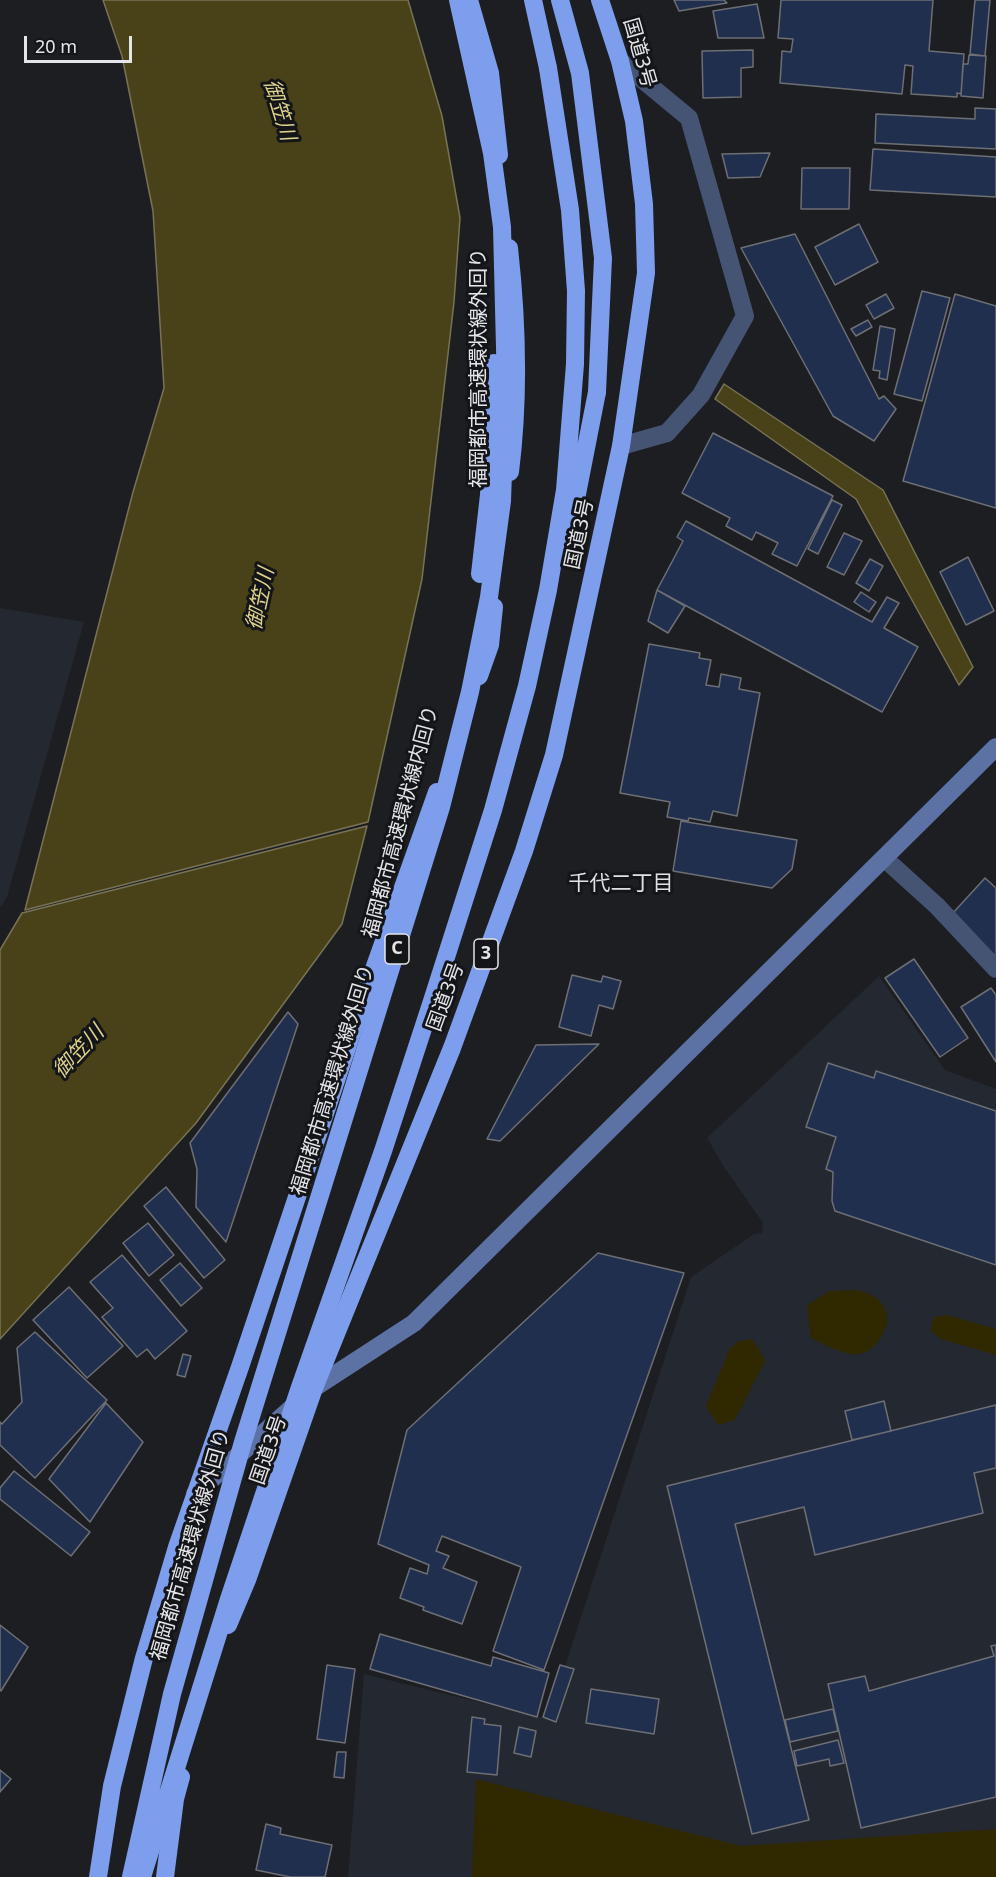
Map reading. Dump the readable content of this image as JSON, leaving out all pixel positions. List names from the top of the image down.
{
  "streets": {
    "highway": [
      "国道3号",
      "福岡都市高速環状線外回り",
      "福岡都市高速環状線内回り",
      "C",
      "3"
    ]
  },
  "districts": ["千代二丁目"],
  "water": ["御笠川"],
  "scale_bar": "20 m"
}
